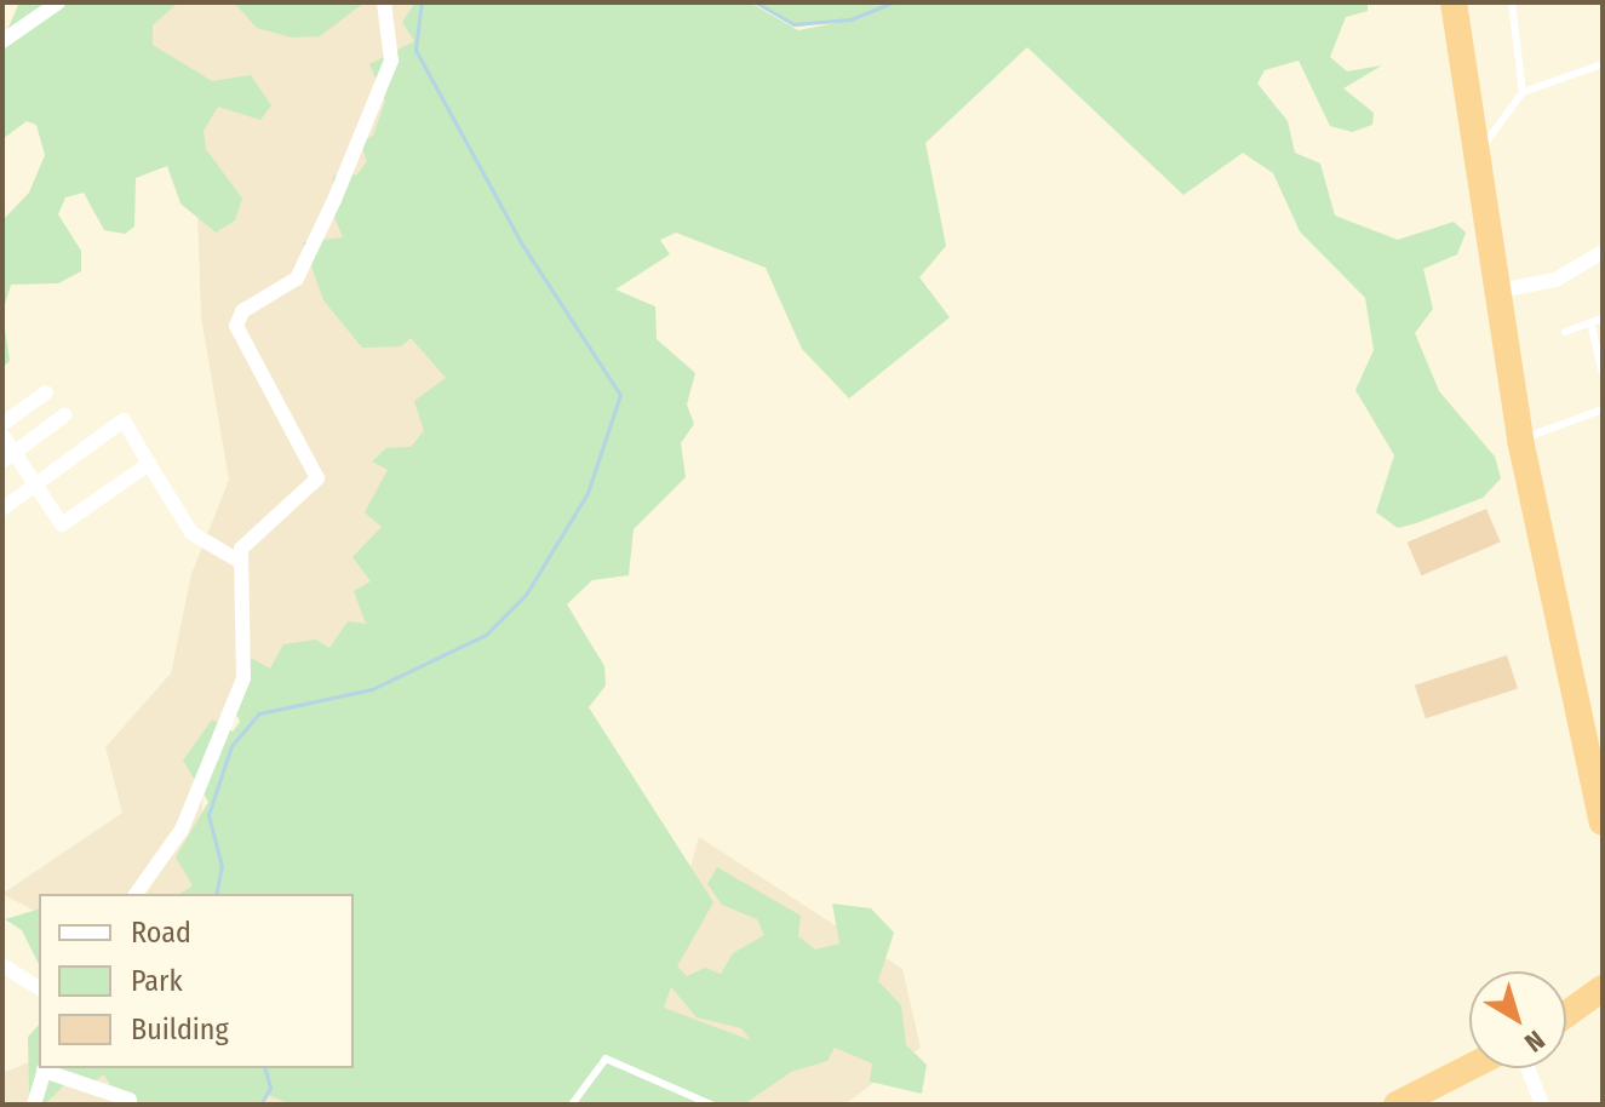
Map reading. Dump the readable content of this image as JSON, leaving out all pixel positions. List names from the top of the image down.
{
  "legend": ["Road", "Park", "Building"],
  "north": "bottom right"
}
